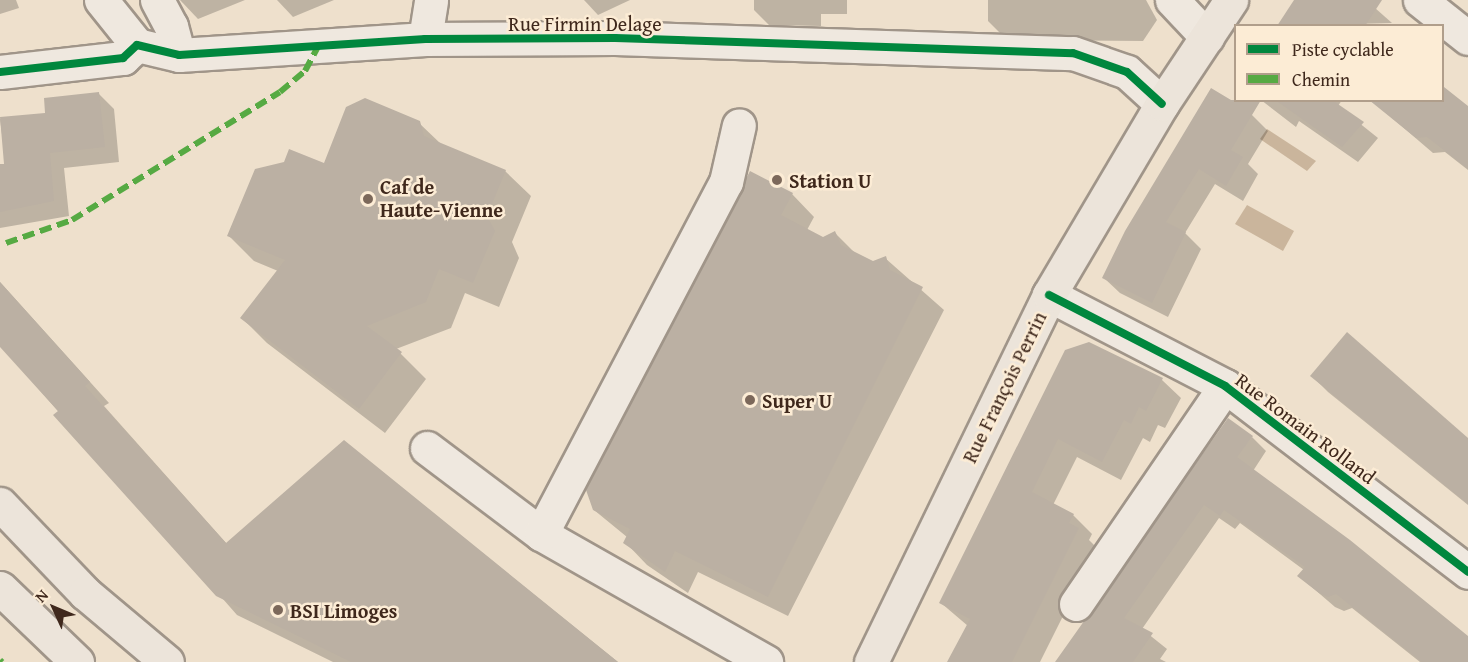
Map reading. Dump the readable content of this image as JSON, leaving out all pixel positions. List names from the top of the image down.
{
  "streets": {
    "main road": ["Rue François Perrin"],
    "street": ["Rue Firmin Delage", "Rue Romain Rolland"]
  },
  "crossings": [
    ["Rue Firmin Delage", "Rue François Perrin"],
    ["Rue François Perrin", "Rue Romain Rolland"]
  ],
  "places": [
    "Station U",
    "Caf de Haute-Vienne",
    "Super U",
    "BSI Limoges"
  ],
  "legend": ["Piste cyclable", "Chemin"],
  "north": "top left"
}
